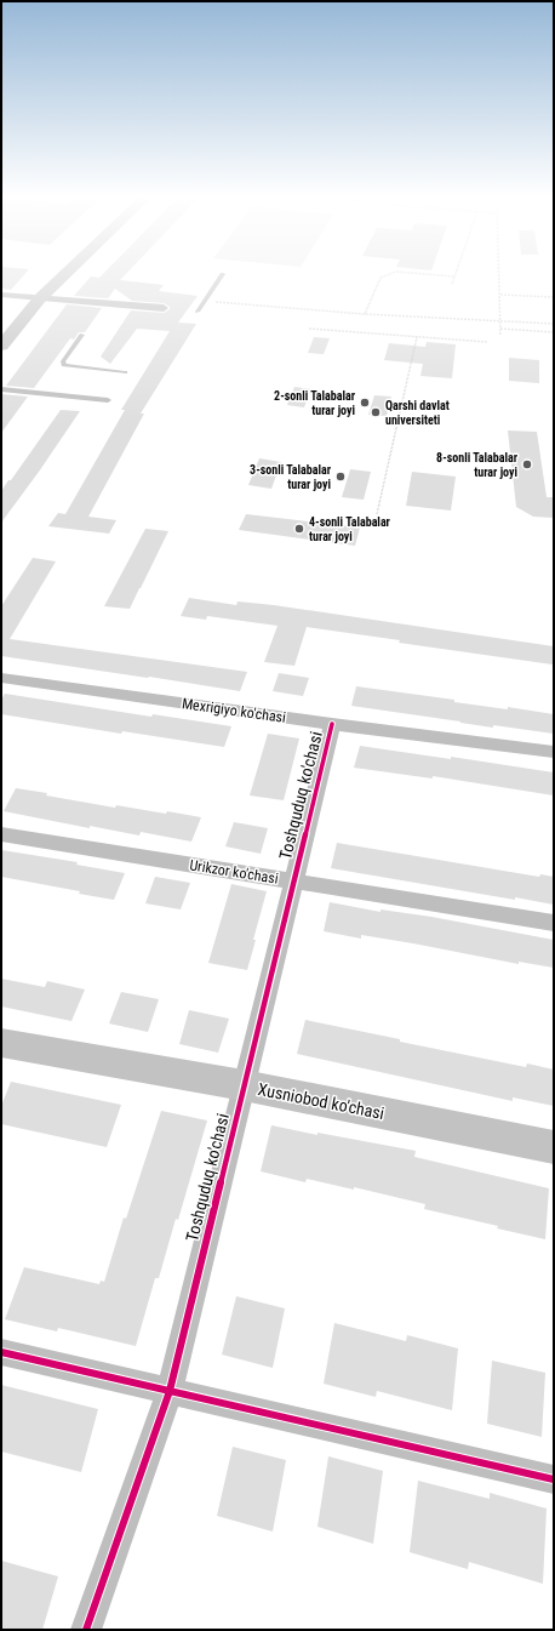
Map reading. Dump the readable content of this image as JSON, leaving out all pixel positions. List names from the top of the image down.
{
  "streets": {
    "main road": ["Xusniobod ko'chasi"],
    "street": ["Mexrigiyo ko'chasi", "Toshquduq ko'chasi", "Urikzor ko'chasi"]
  },
  "crossings": [
    ["Mexrigiyo ko'chasi", "Toshquduq ko'chasi"],
    ["Toshquduq ko'chasi", "Urikzor ko'chasi"],
    ["Toshquduq ko'chasi", "Xusniobod ko'chasi"]
  ],
  "places": [
    "2-sonli Talabalar turar joyi",
    "Qarshi davlat universiteti",
    "8-sonli Talabalar turar joyi",
    "3-sonli Talabalar turar joyi",
    "4-sonli Talabalar turar joyi"
  ]
}
